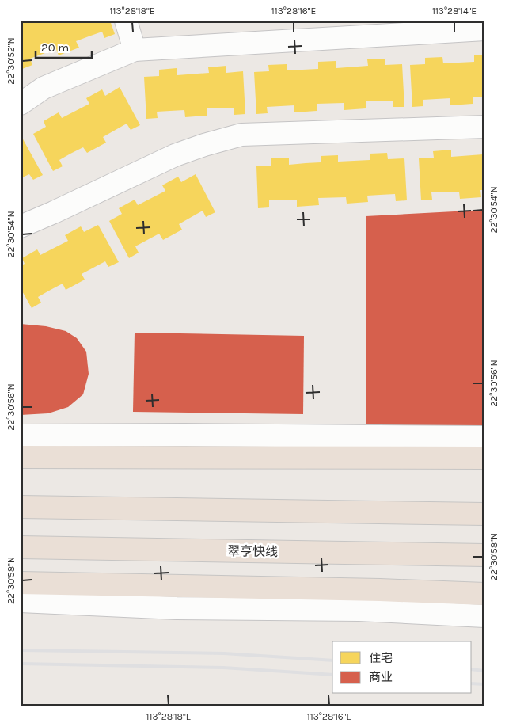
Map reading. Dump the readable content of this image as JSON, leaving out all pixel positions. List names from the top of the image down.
{
  "streets": {
    "highway": ["翠亨快线"]
  },
  "legend": ["住宅", "商业"],
  "scale_bar": "20 m",
  "coordinates": [
    "113°28'18\"E",
    "113°28'16\"E",
    "113°28'14\"E",
    "22°30'52\"N",
    "22°30'54\"N",
    "22°30'56\"N",
    "22°30'58\"N"
  ]
}
